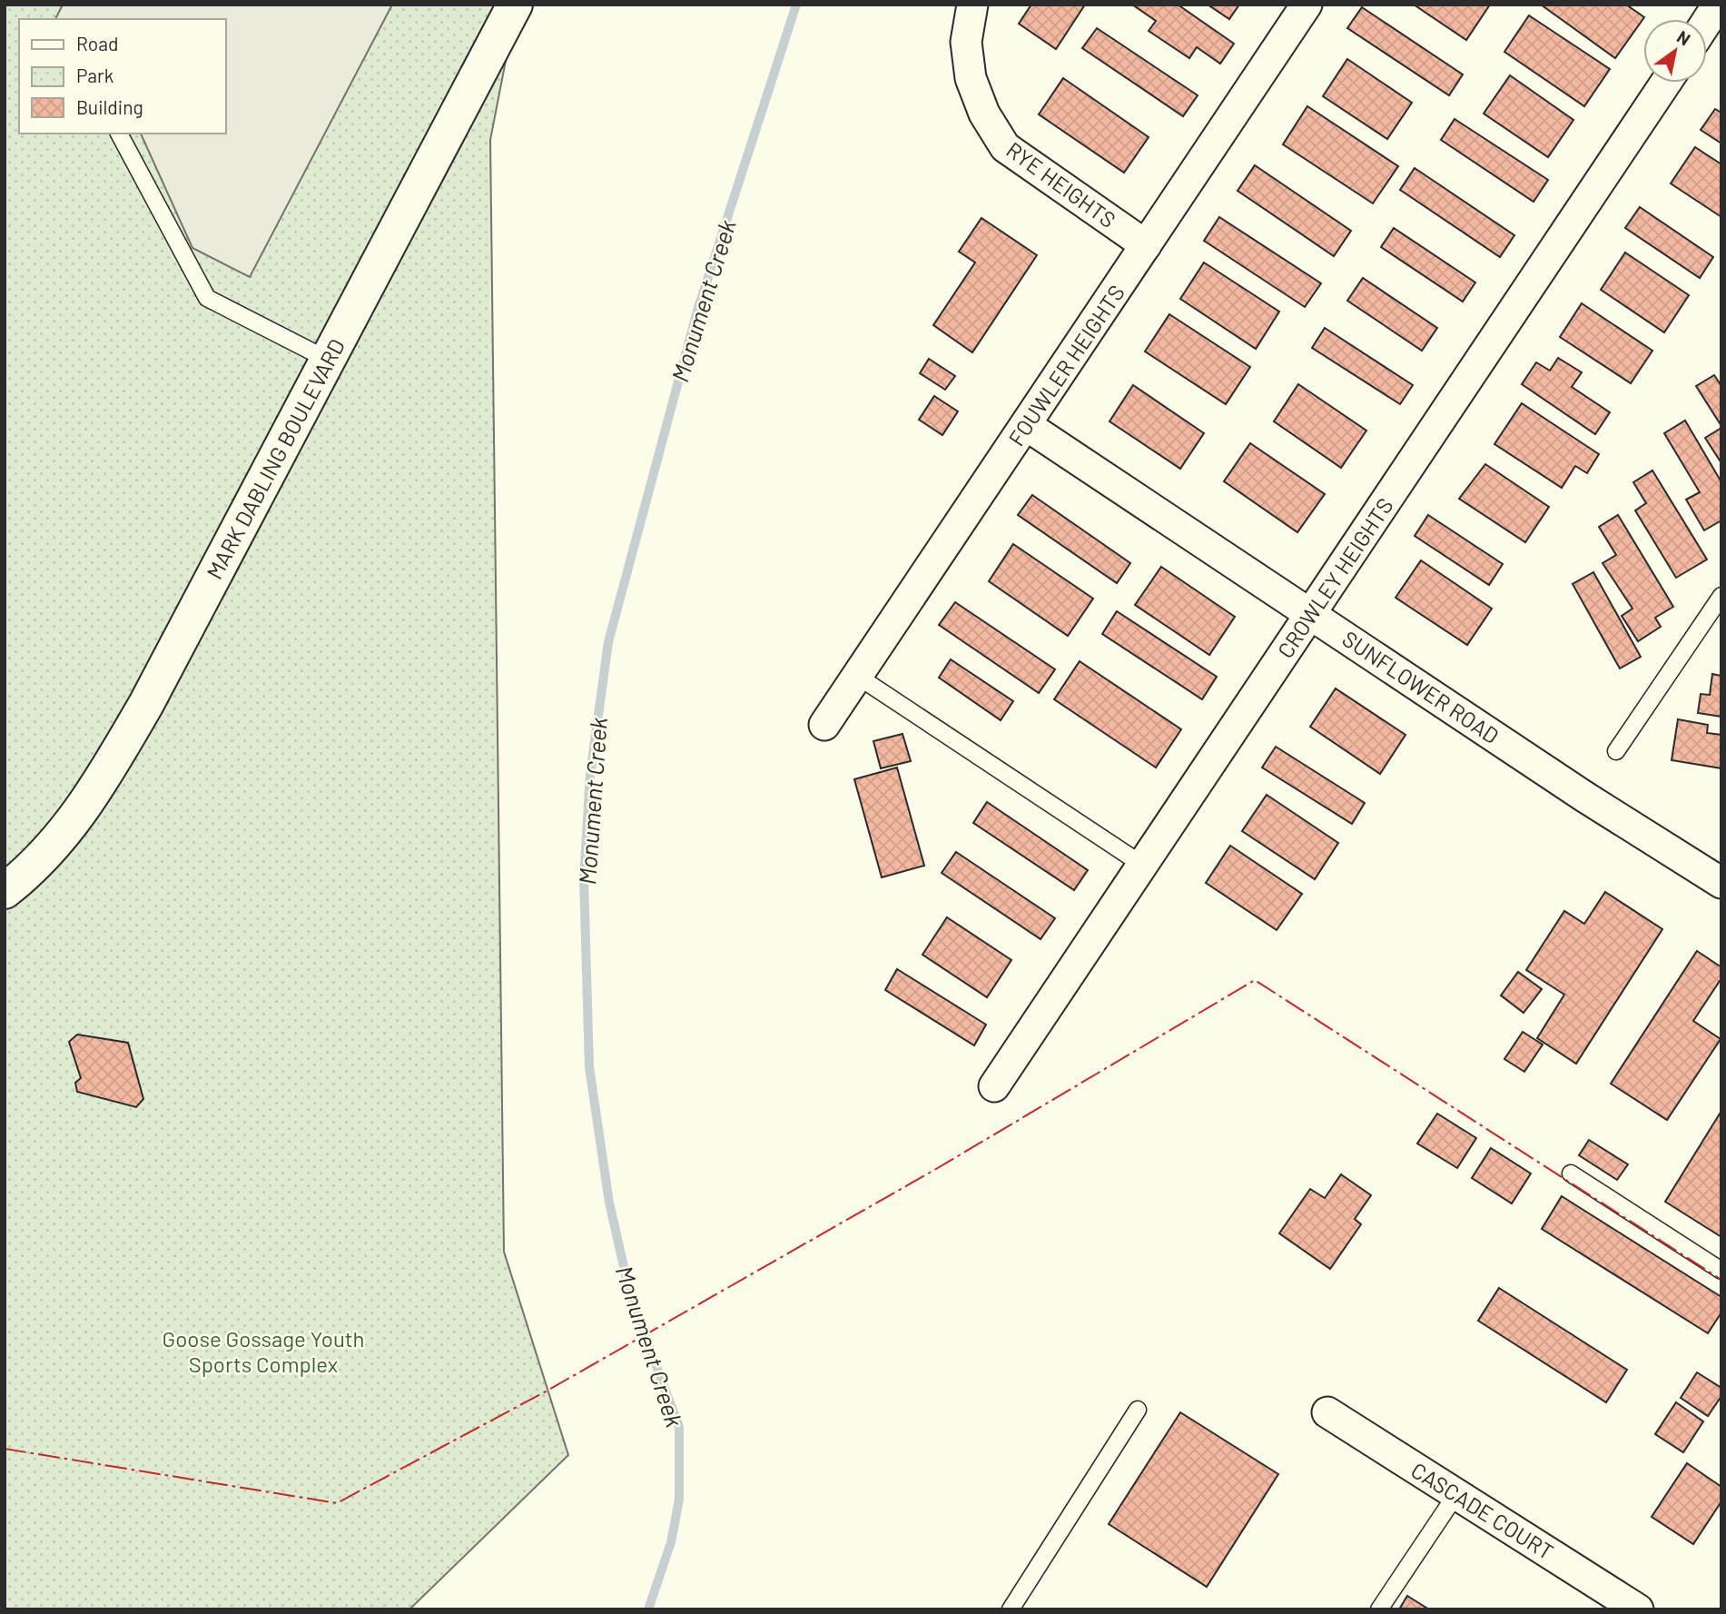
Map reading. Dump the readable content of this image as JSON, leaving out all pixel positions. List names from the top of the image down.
{
  "streets": {
    "street": [
      "RYE HEIGHTS",
      "FOUWLER HEIGHTS",
      "MARK DABLING BOULEVARD",
      "CROWLEY HEIGHTS",
      "SUNFLOWER ROAD",
      "CASCADE COURT"
    ]
  },
  "crossings": [
    ["RYE HEIGHTS", "FOUWLER HEIGHTS"],
    ["FOUWLER HEIGHTS", "SUNFLOWER ROAD"],
    ["CROWLEY HEIGHTS", "SUNFLOWER ROAD"]
  ],
  "water": ["Monument Creek"],
  "parks": ["Goose Gossage Youth Sports Complex"],
  "legend": ["Road", "Park", "Building"],
  "north": "top right"
}
